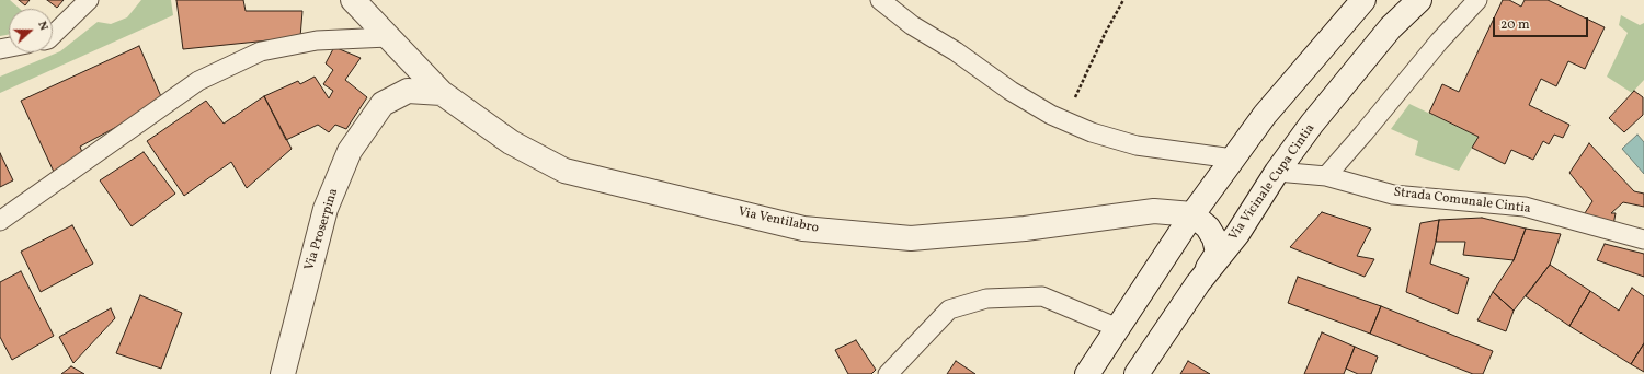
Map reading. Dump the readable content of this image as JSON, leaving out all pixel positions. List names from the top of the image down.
{
  "streets": {
    "street": ["Via Vicinale Cupa Cintia", "Via Ventilabro", "Via Proserpina"],
    "lane": ["Strada Comunale Cintia"]
  },
  "crossings": [
    ["Via Vicinale Cupa Cintia", "Strada Comunale Cintia"],
    ["Via Ventilabro", "Via Proserpina"]
  ],
  "scale_bar": "20 m",
  "north": "right"
}
